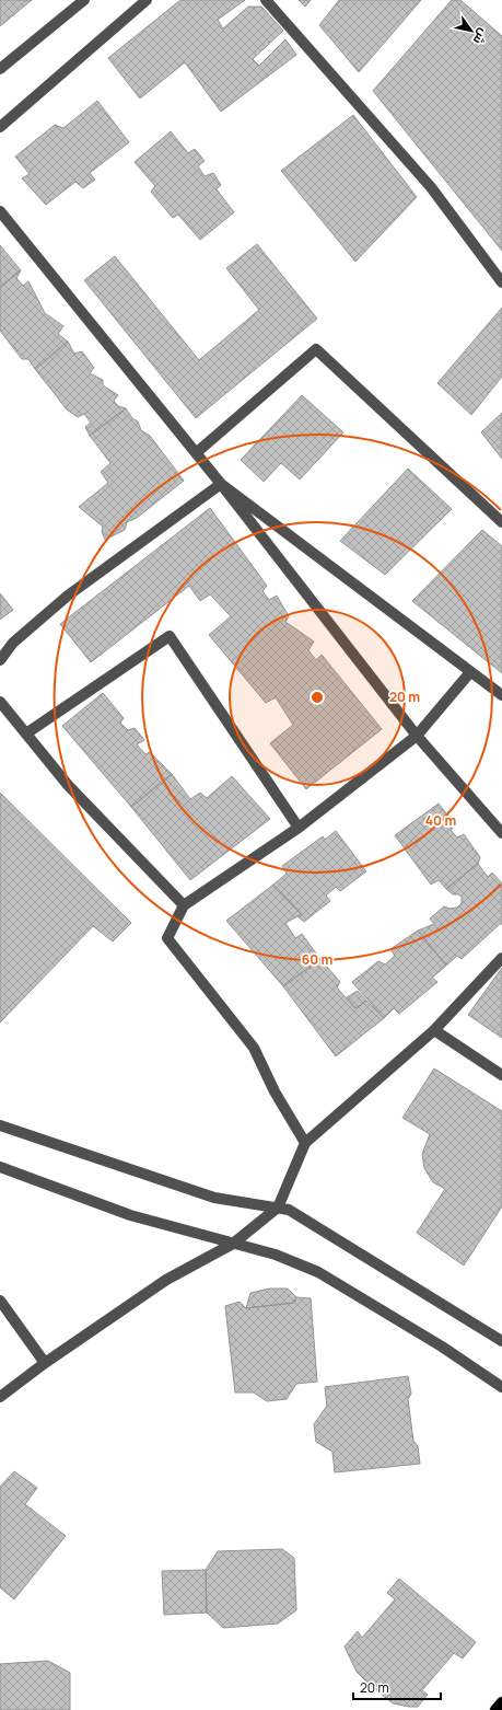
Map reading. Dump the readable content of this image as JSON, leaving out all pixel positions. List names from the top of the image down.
{
  "scale_bar": "20 m",
  "north": "bottom right",
  "rings": ["20 m", "40 m", "60 m"]
}
